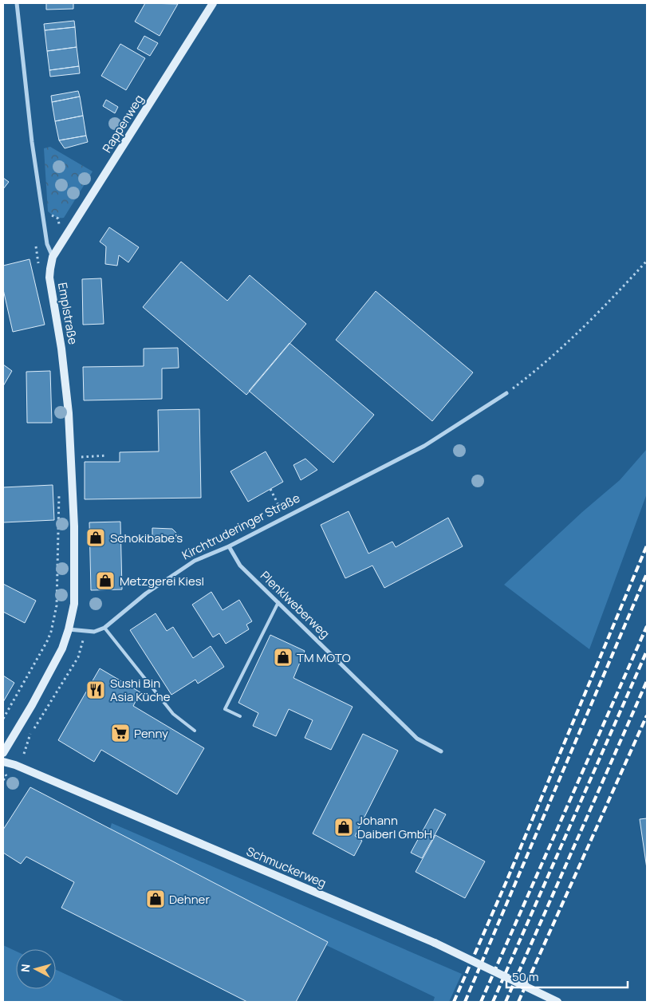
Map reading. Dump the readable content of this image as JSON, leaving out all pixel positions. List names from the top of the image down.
{
  "streets": {
    "street": [
      "Rappenweg",
      "Emplstraße",
      "Kirchtruderinger Straße",
      "Plenklweberweg",
      "Schmuckerweg"
    ]
  },
  "crossings": [
    ["Rappenweg", "Emplstraße"],
    ["Emplstraße", "Kirchtruderinger Straße"],
    ["Kirchtruderinger Straße", "Plenklweberweg"]
  ],
  "places": {
    "shop": [
      "Schokibabe's",
      "Metzgerei Kiesl",
      "TM MOTO",
      "Johann Daiberl GmbH",
      "Dehner"
    ],
    "restaurant": ["Sushi Bin Asia Küche"],
    "supermarket": ["Penny"]
  },
  "scale_bar": "50 m",
  "north": "left"
}
